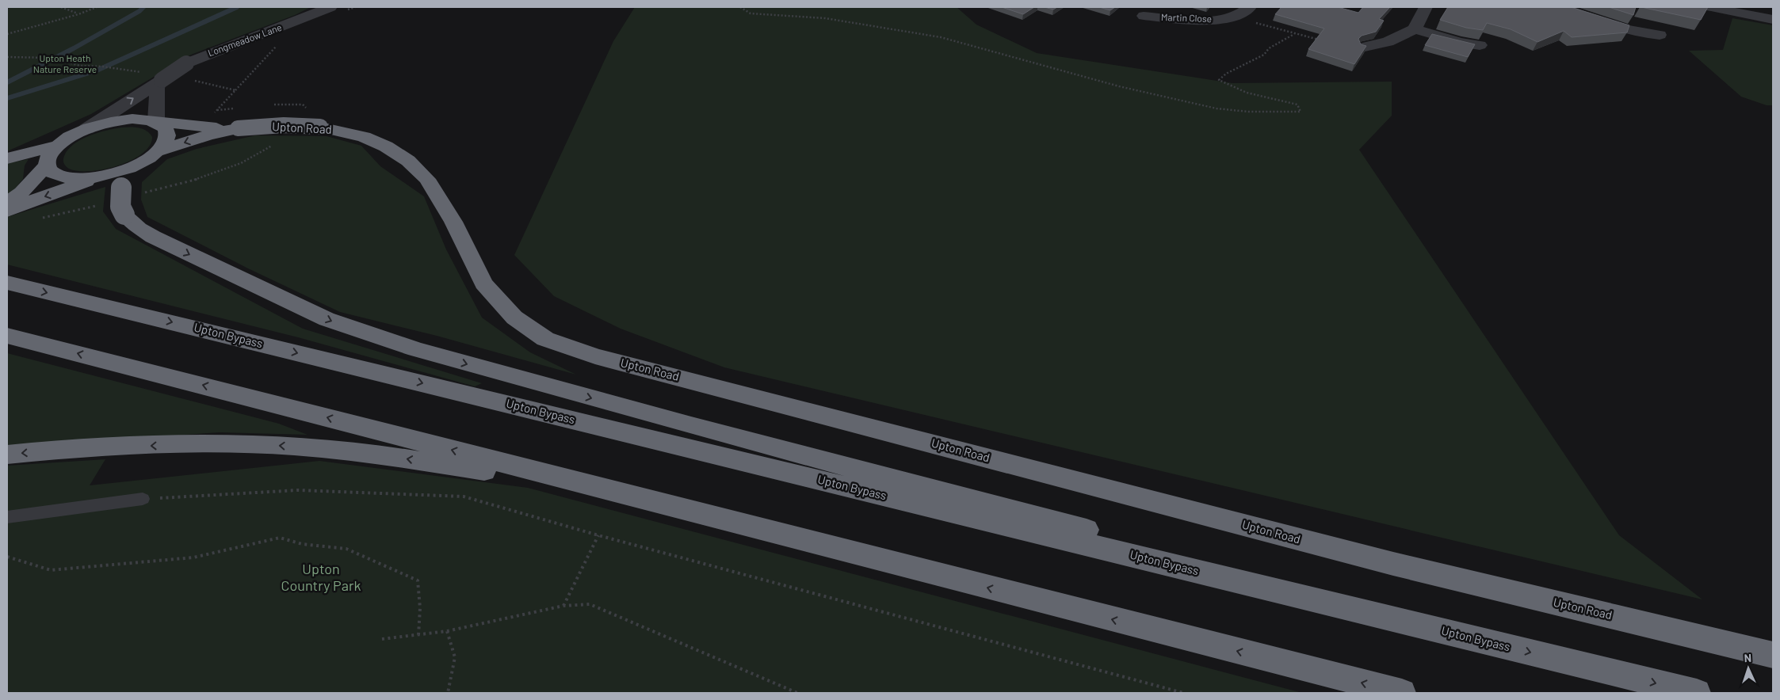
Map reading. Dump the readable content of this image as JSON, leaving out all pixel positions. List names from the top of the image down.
{
  "streets": {
    "highway": ["Upton Road", "Upton Bypass"],
    "street": ["Martin Close", "Longmeadow Lane"]
  },
  "crossings": [
    ["Longmeadow Lane", "Upton Road"]
  ],
  "parks": ["Upton Heath Nature Reserve", "Upton Country Park"],
  "north": "top"
}
